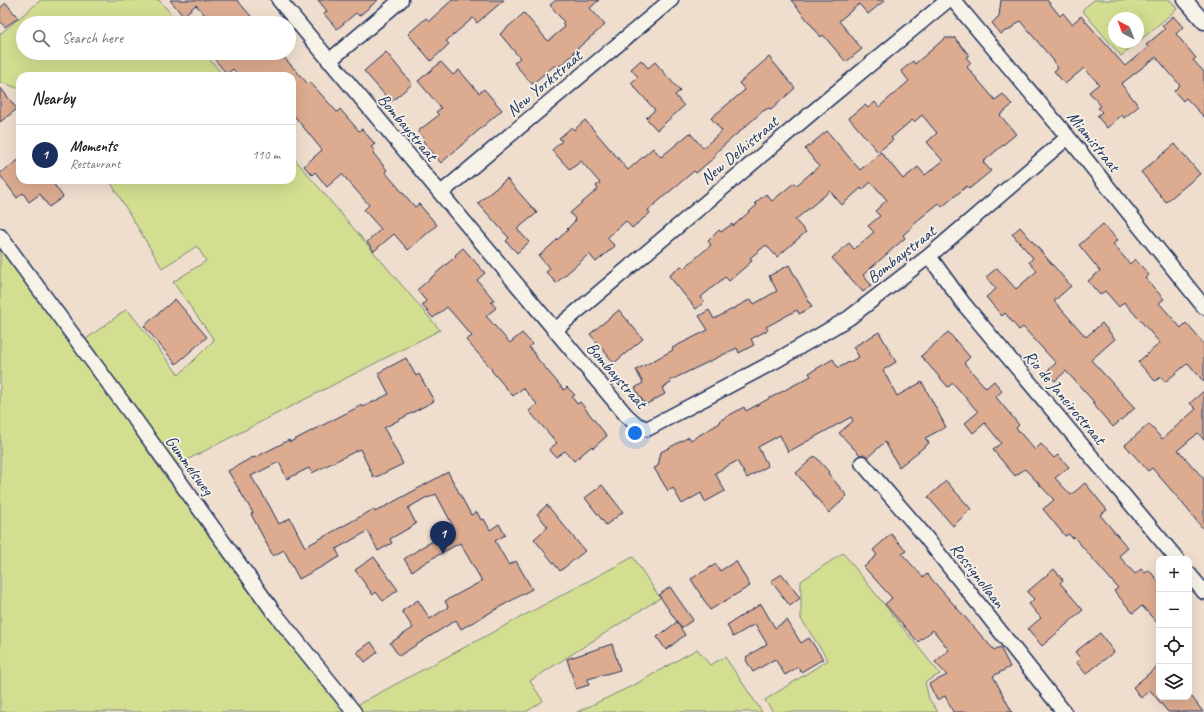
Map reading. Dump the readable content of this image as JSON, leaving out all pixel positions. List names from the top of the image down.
{
  "streets": {
    "street": [
      "New Yorkstraat",
      "Bombaystraat",
      "Miamistraat",
      "New Delhistraat",
      "Rio de Janeirostraat",
      "Gummelsweg",
      "Rossignollaan"
    ]
  },
  "crossings": [
    ["New Yorkstraat", "Bombaystraat"],
    ["Bombaystraat", "Miamistraat"],
    ["Bombaystraat", "New Delhistraat"],
    ["Bombaystraat", "Rio de Janeirostraat"]
  ],
  "north": "top left",
  "page": {
    "search": "Search here",
    "heading": "Nearby",
    "list": [
      {
        "mark": "1",
        "name": "Moments",
        "note": "Restaurant",
        "value": "110 m"
      }
    ],
    "pins": "1",
    "map_buttons": ["+", "−"]
  }
}
